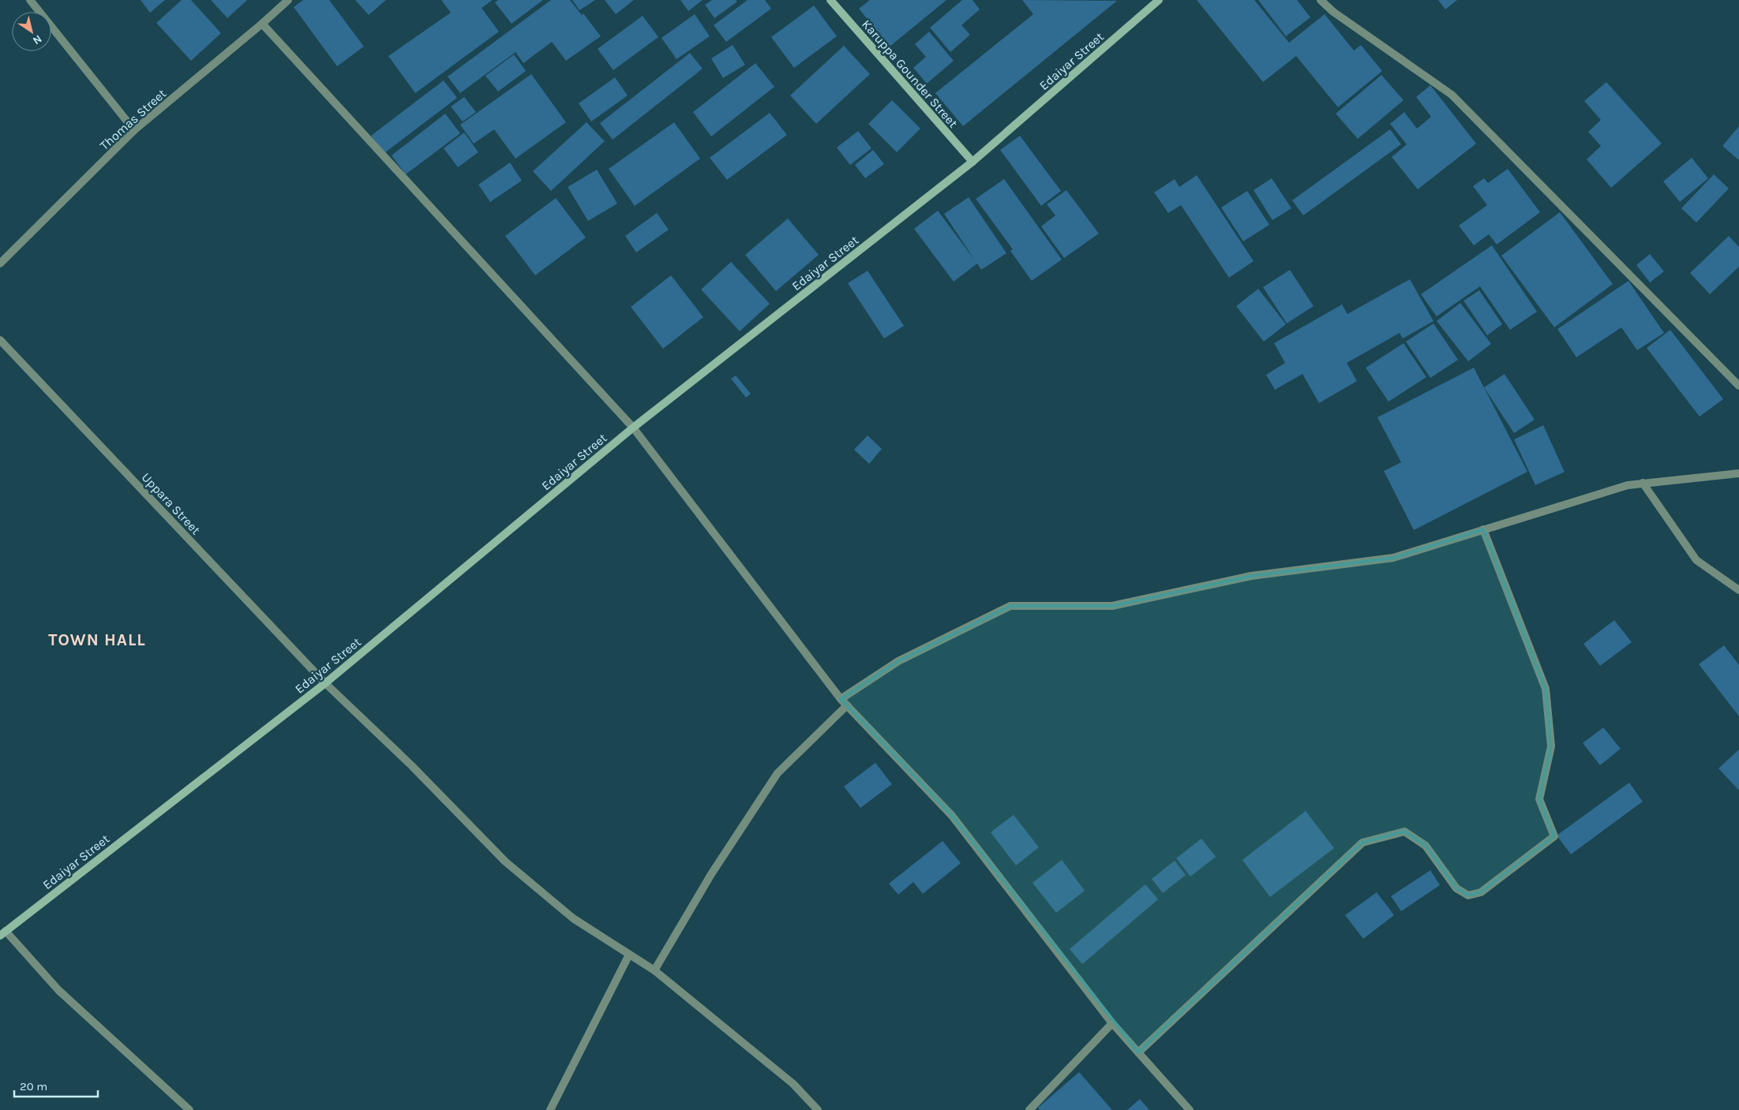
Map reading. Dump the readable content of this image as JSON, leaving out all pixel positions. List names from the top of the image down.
{
  "streets": {
    "street": [
      "Edaiyar Street",
      "Karuppa Gounder Street",
      "Thomas Street",
      "Uppara Street"
    ]
  },
  "crossings": [
    ["Edaiyar Street", "Karuppa Gounder Street"],
    ["Edaiyar Street", "Uppara Street"]
  ],
  "districts": ["TOWN HALL"],
  "scale_bar": "20 m",
  "north": "bottom right"
}
